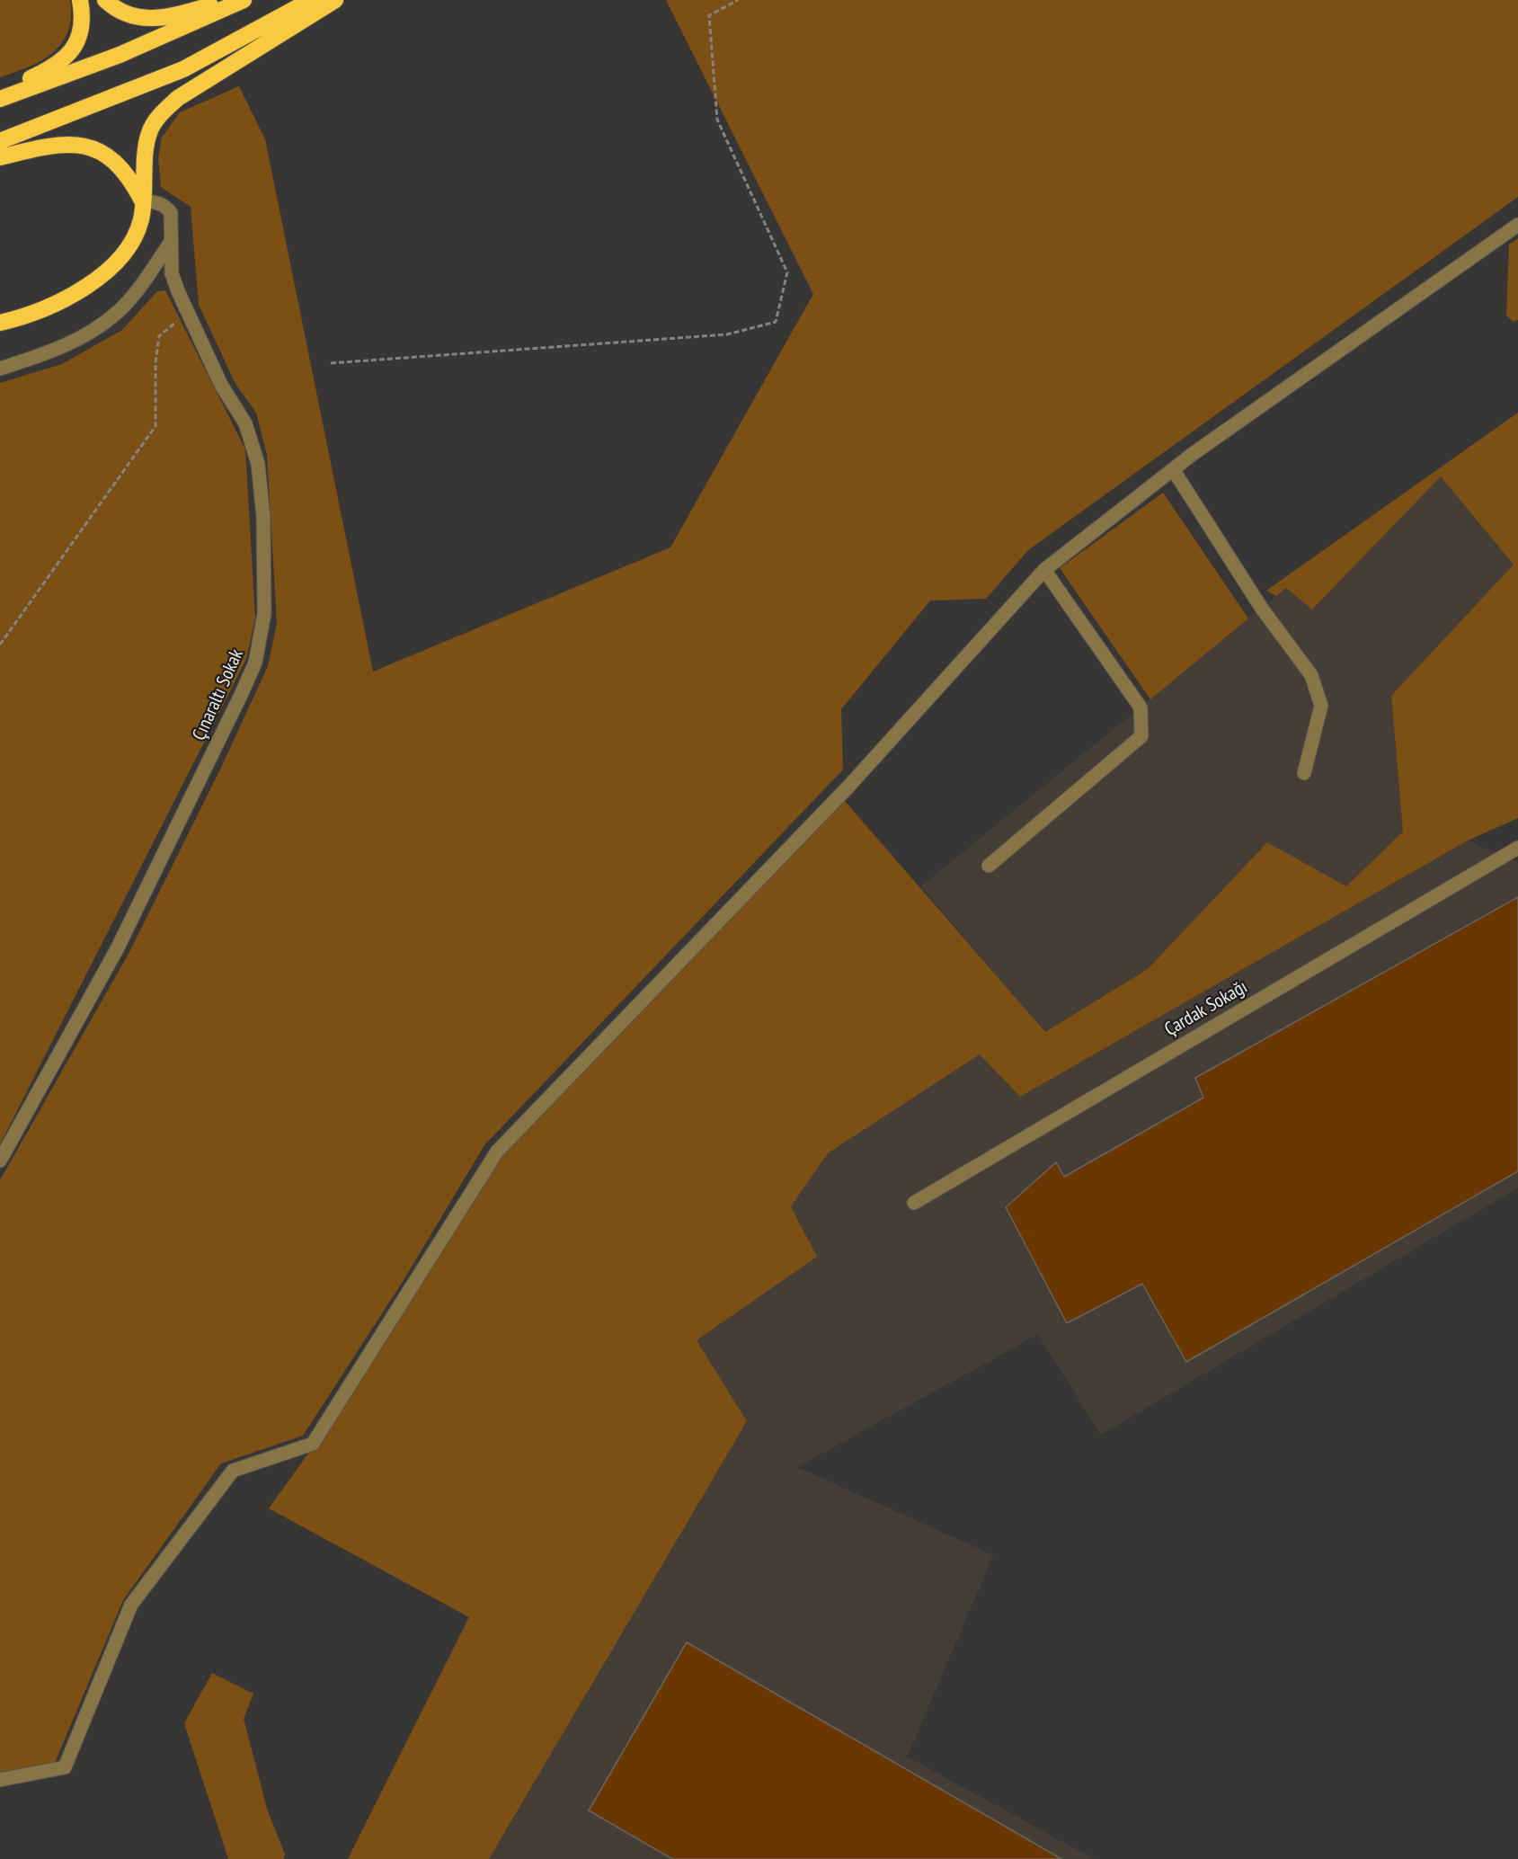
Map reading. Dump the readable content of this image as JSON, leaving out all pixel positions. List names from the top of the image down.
{
  "streets": {
    "street": ["Çınaraltı Sokak", "Çardak Sokağı"]
  }
}
